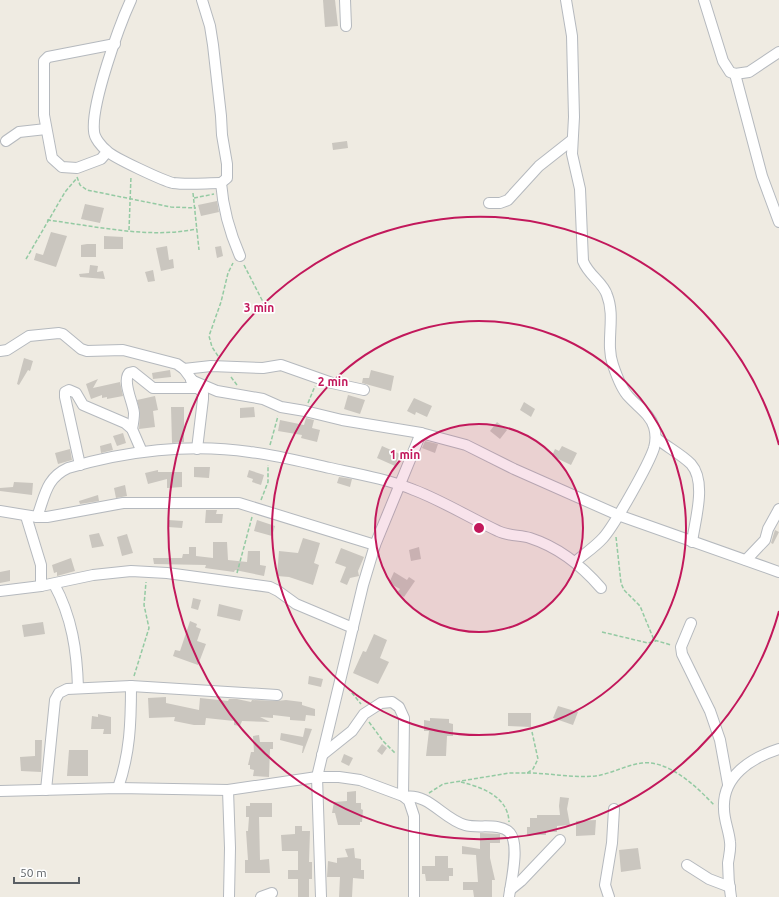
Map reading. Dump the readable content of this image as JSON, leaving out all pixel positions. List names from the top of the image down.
{
  "scale_bar": "50 m",
  "rings": ["3 min", "2 min", "1 min"]
}
